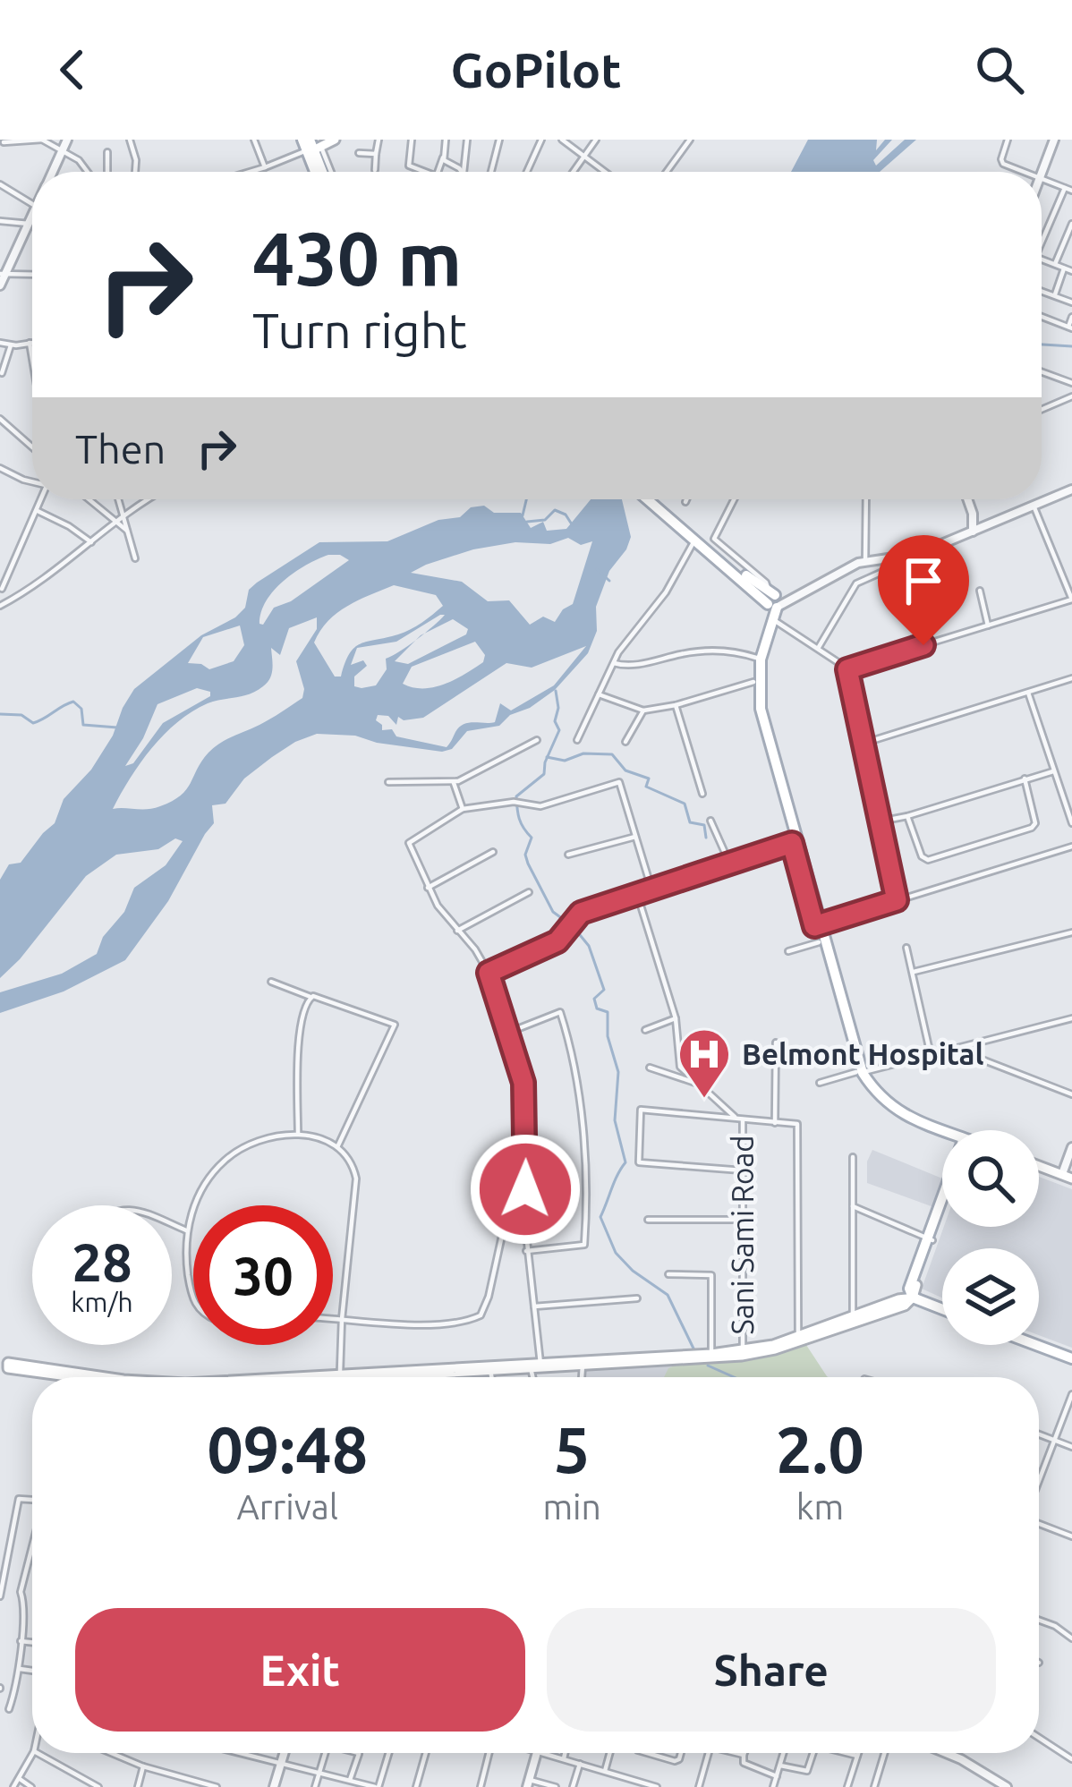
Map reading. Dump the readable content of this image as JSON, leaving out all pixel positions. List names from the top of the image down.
{
  "streets": {
    "street": ["Sani Sami Road"]
  },
  "places": {
    "hospital": ["Belmont Hospital"]
  },
  "page": {
    "header": "GoPilot",
    "turn": ["430 m", "Turn right"],
    "then": "Then",
    "speed": "28 km/h",
    "limit": "30",
    "eta": [
      "09:48",
      "Arrival",
      "5",
      "min",
      "2.0",
      "km"
    ],
    "buttons": ["Exit", "Share"]
  }
}
